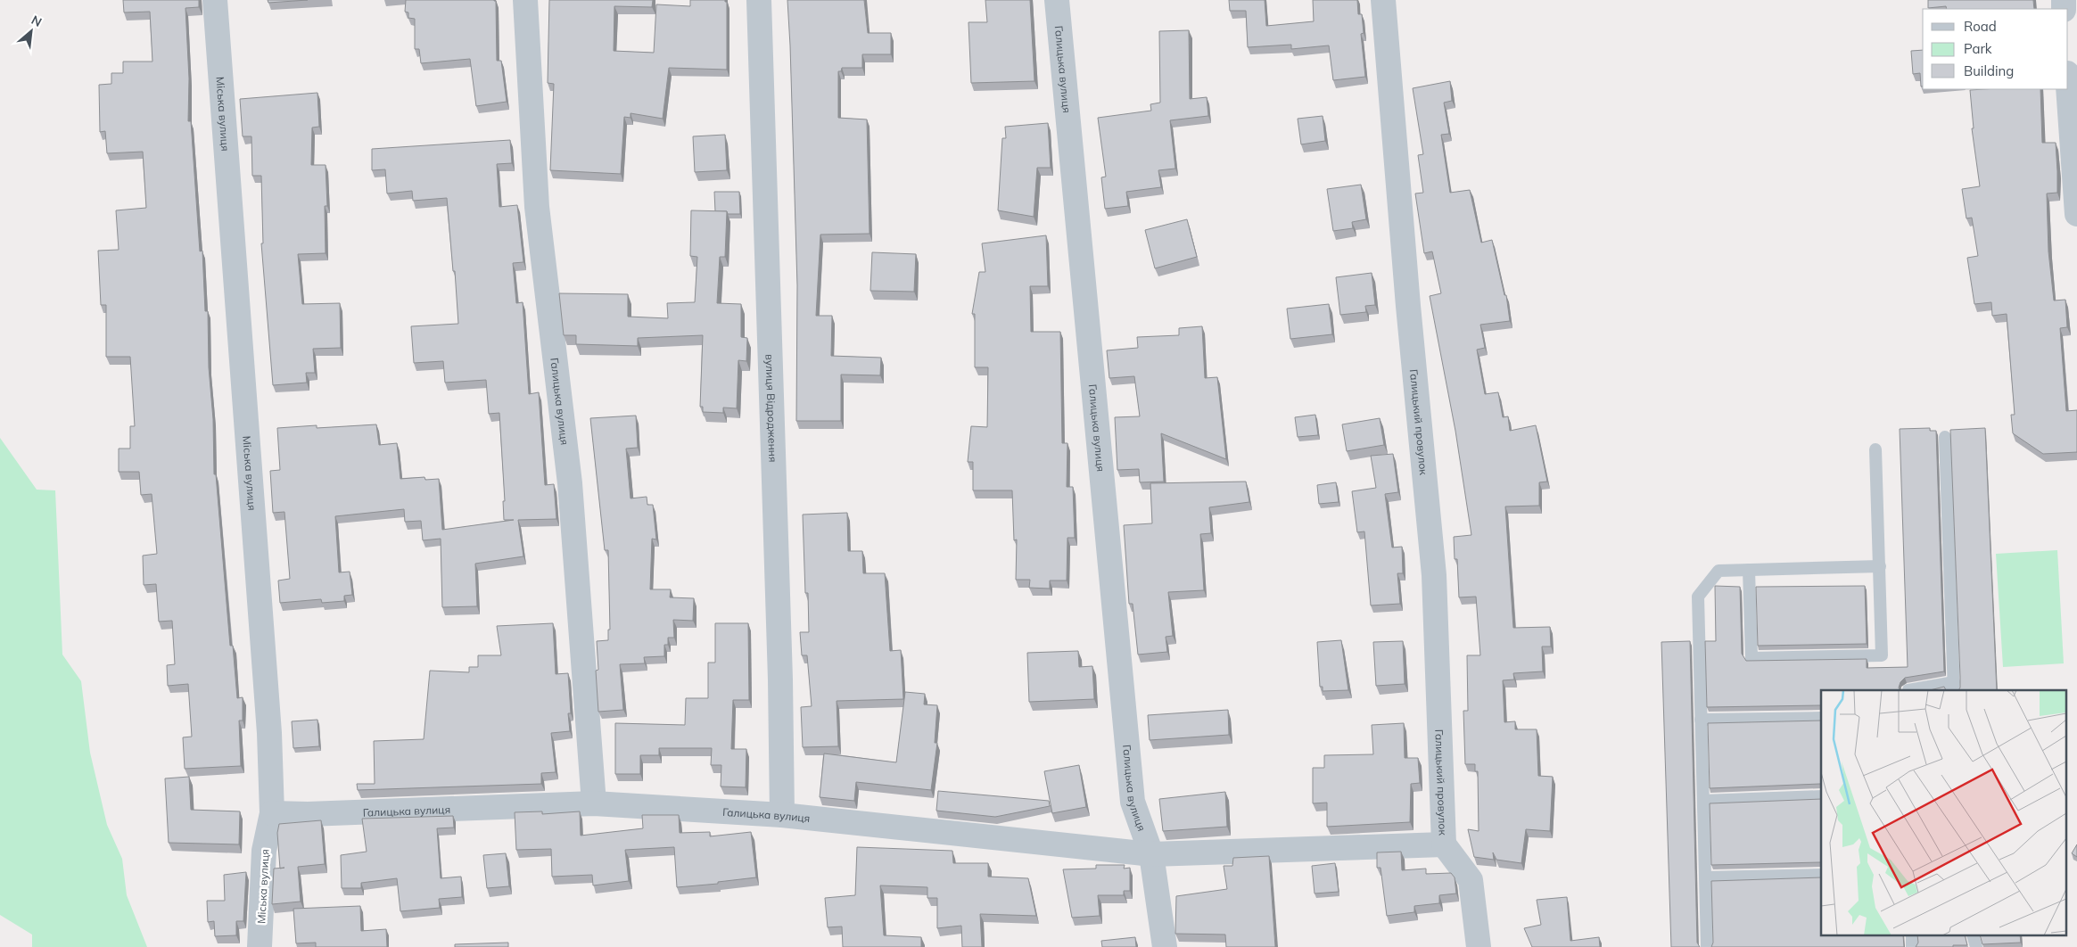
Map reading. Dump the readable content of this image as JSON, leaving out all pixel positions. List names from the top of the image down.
{
  "streets": {
    "street": [
      "Галицька вулиця",
      "Міська вулиця",
      "вулиця Відродження",
      "Галицький провулок"
    ]
  },
  "crossings": [
    ["Галицька вулиця", "Міська вулиця"],
    ["Галицька вулиця", "вулиця Відродження"],
    ["Галицька вулиця", "Галицький провулок"]
  ],
  "legend": ["Road", "Park", "Building"],
  "north": "top right"
}
